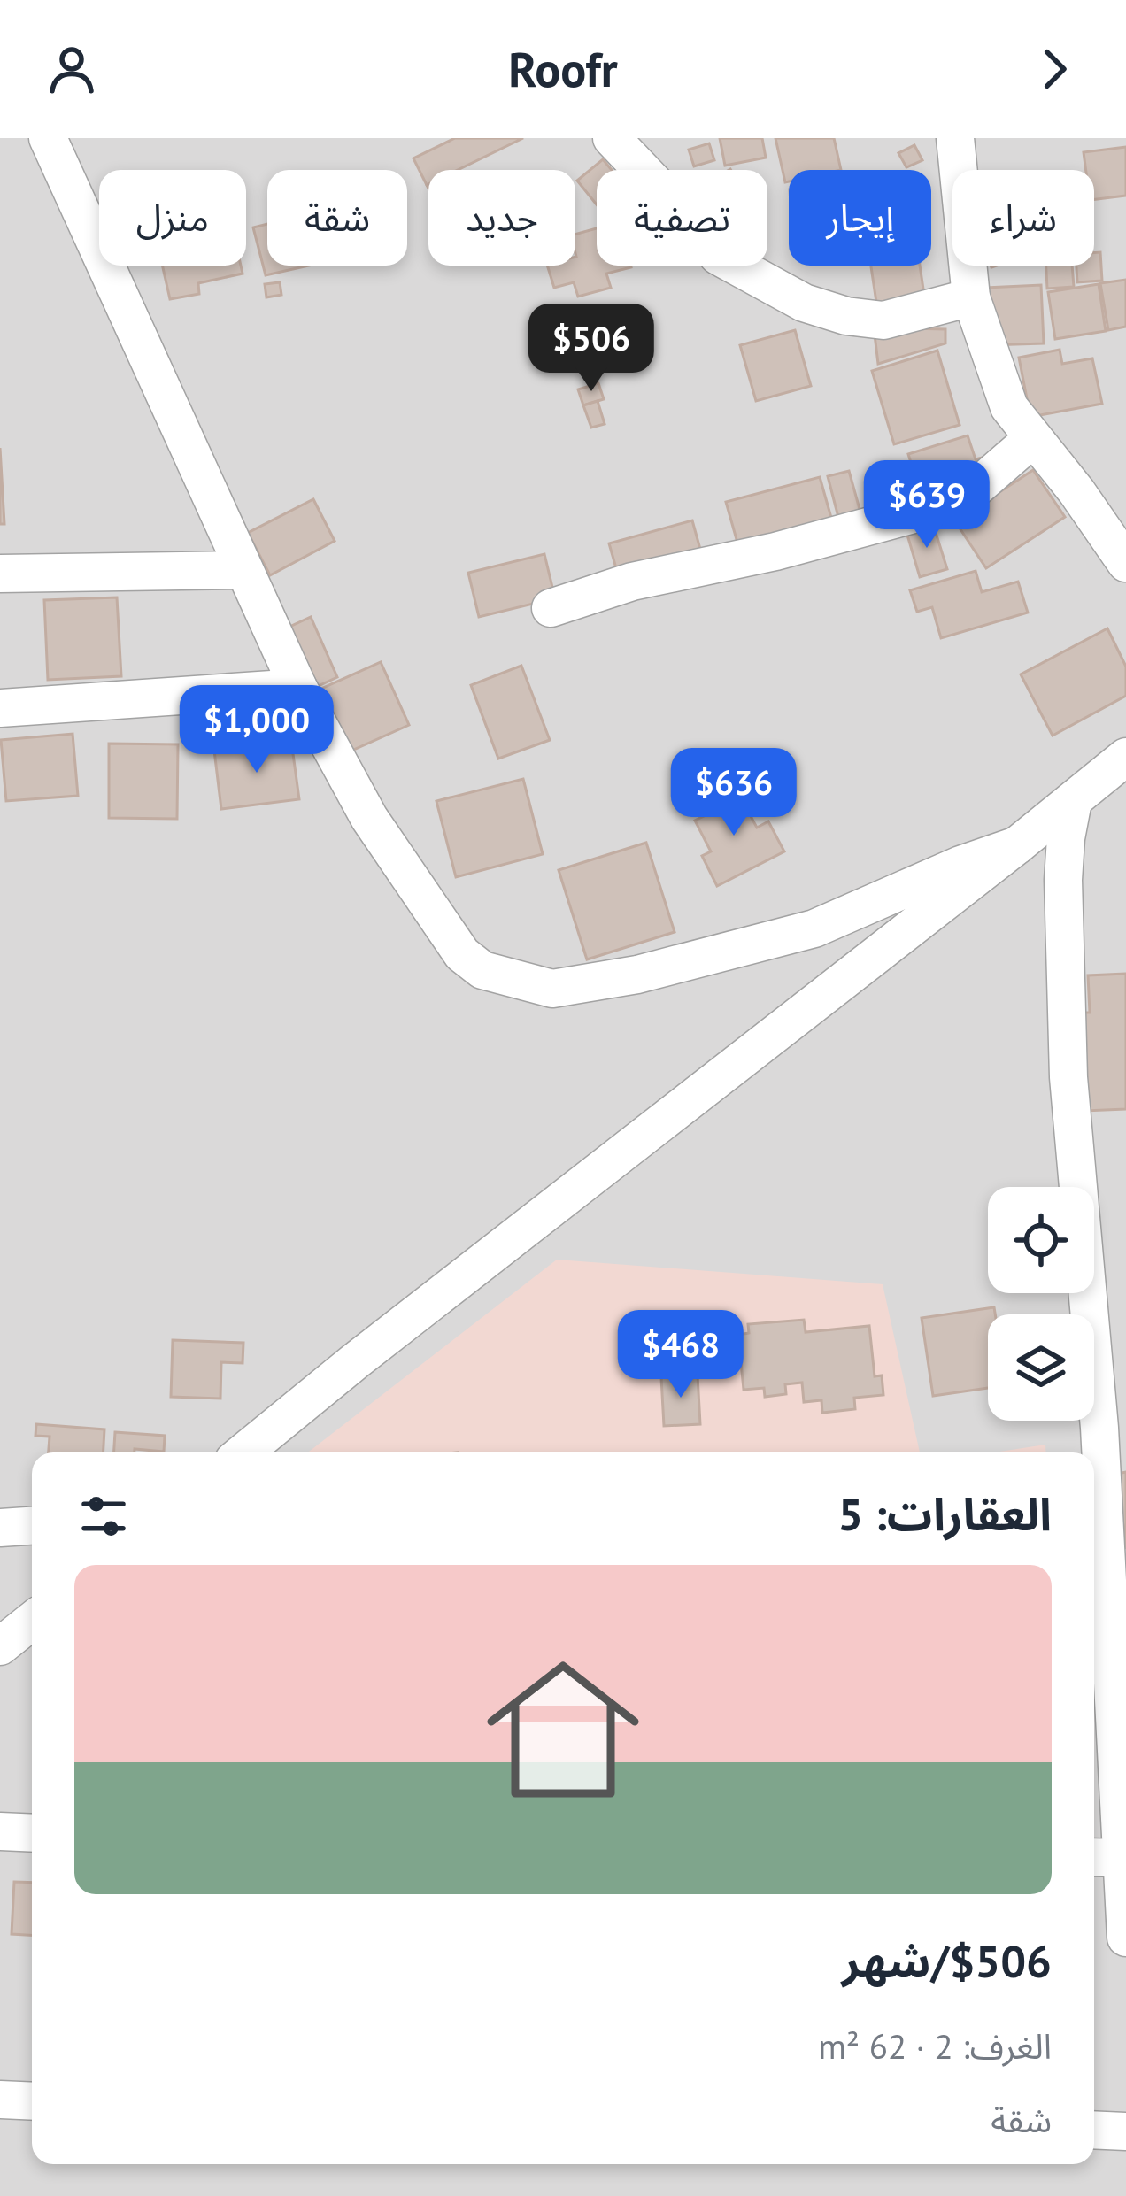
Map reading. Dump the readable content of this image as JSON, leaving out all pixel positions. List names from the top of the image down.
{
  "page": {
    "header": "Roofr",
    "chip": [
      "شراء",
      "إيجار",
      "تصفية",
      "جديد",
      "شقة",
      "منزل"
    ],
    "price": [
      "$506",
      "$639",
      "$1,000",
      "$636",
      "$468"
    ],
    "heading": "العقارات: 5",
    "list": [
      {
        "name": "$506/شهر",
        "note": "الغرف: 2 · 62 m² · شقة"
      }
    ]
  }
}
